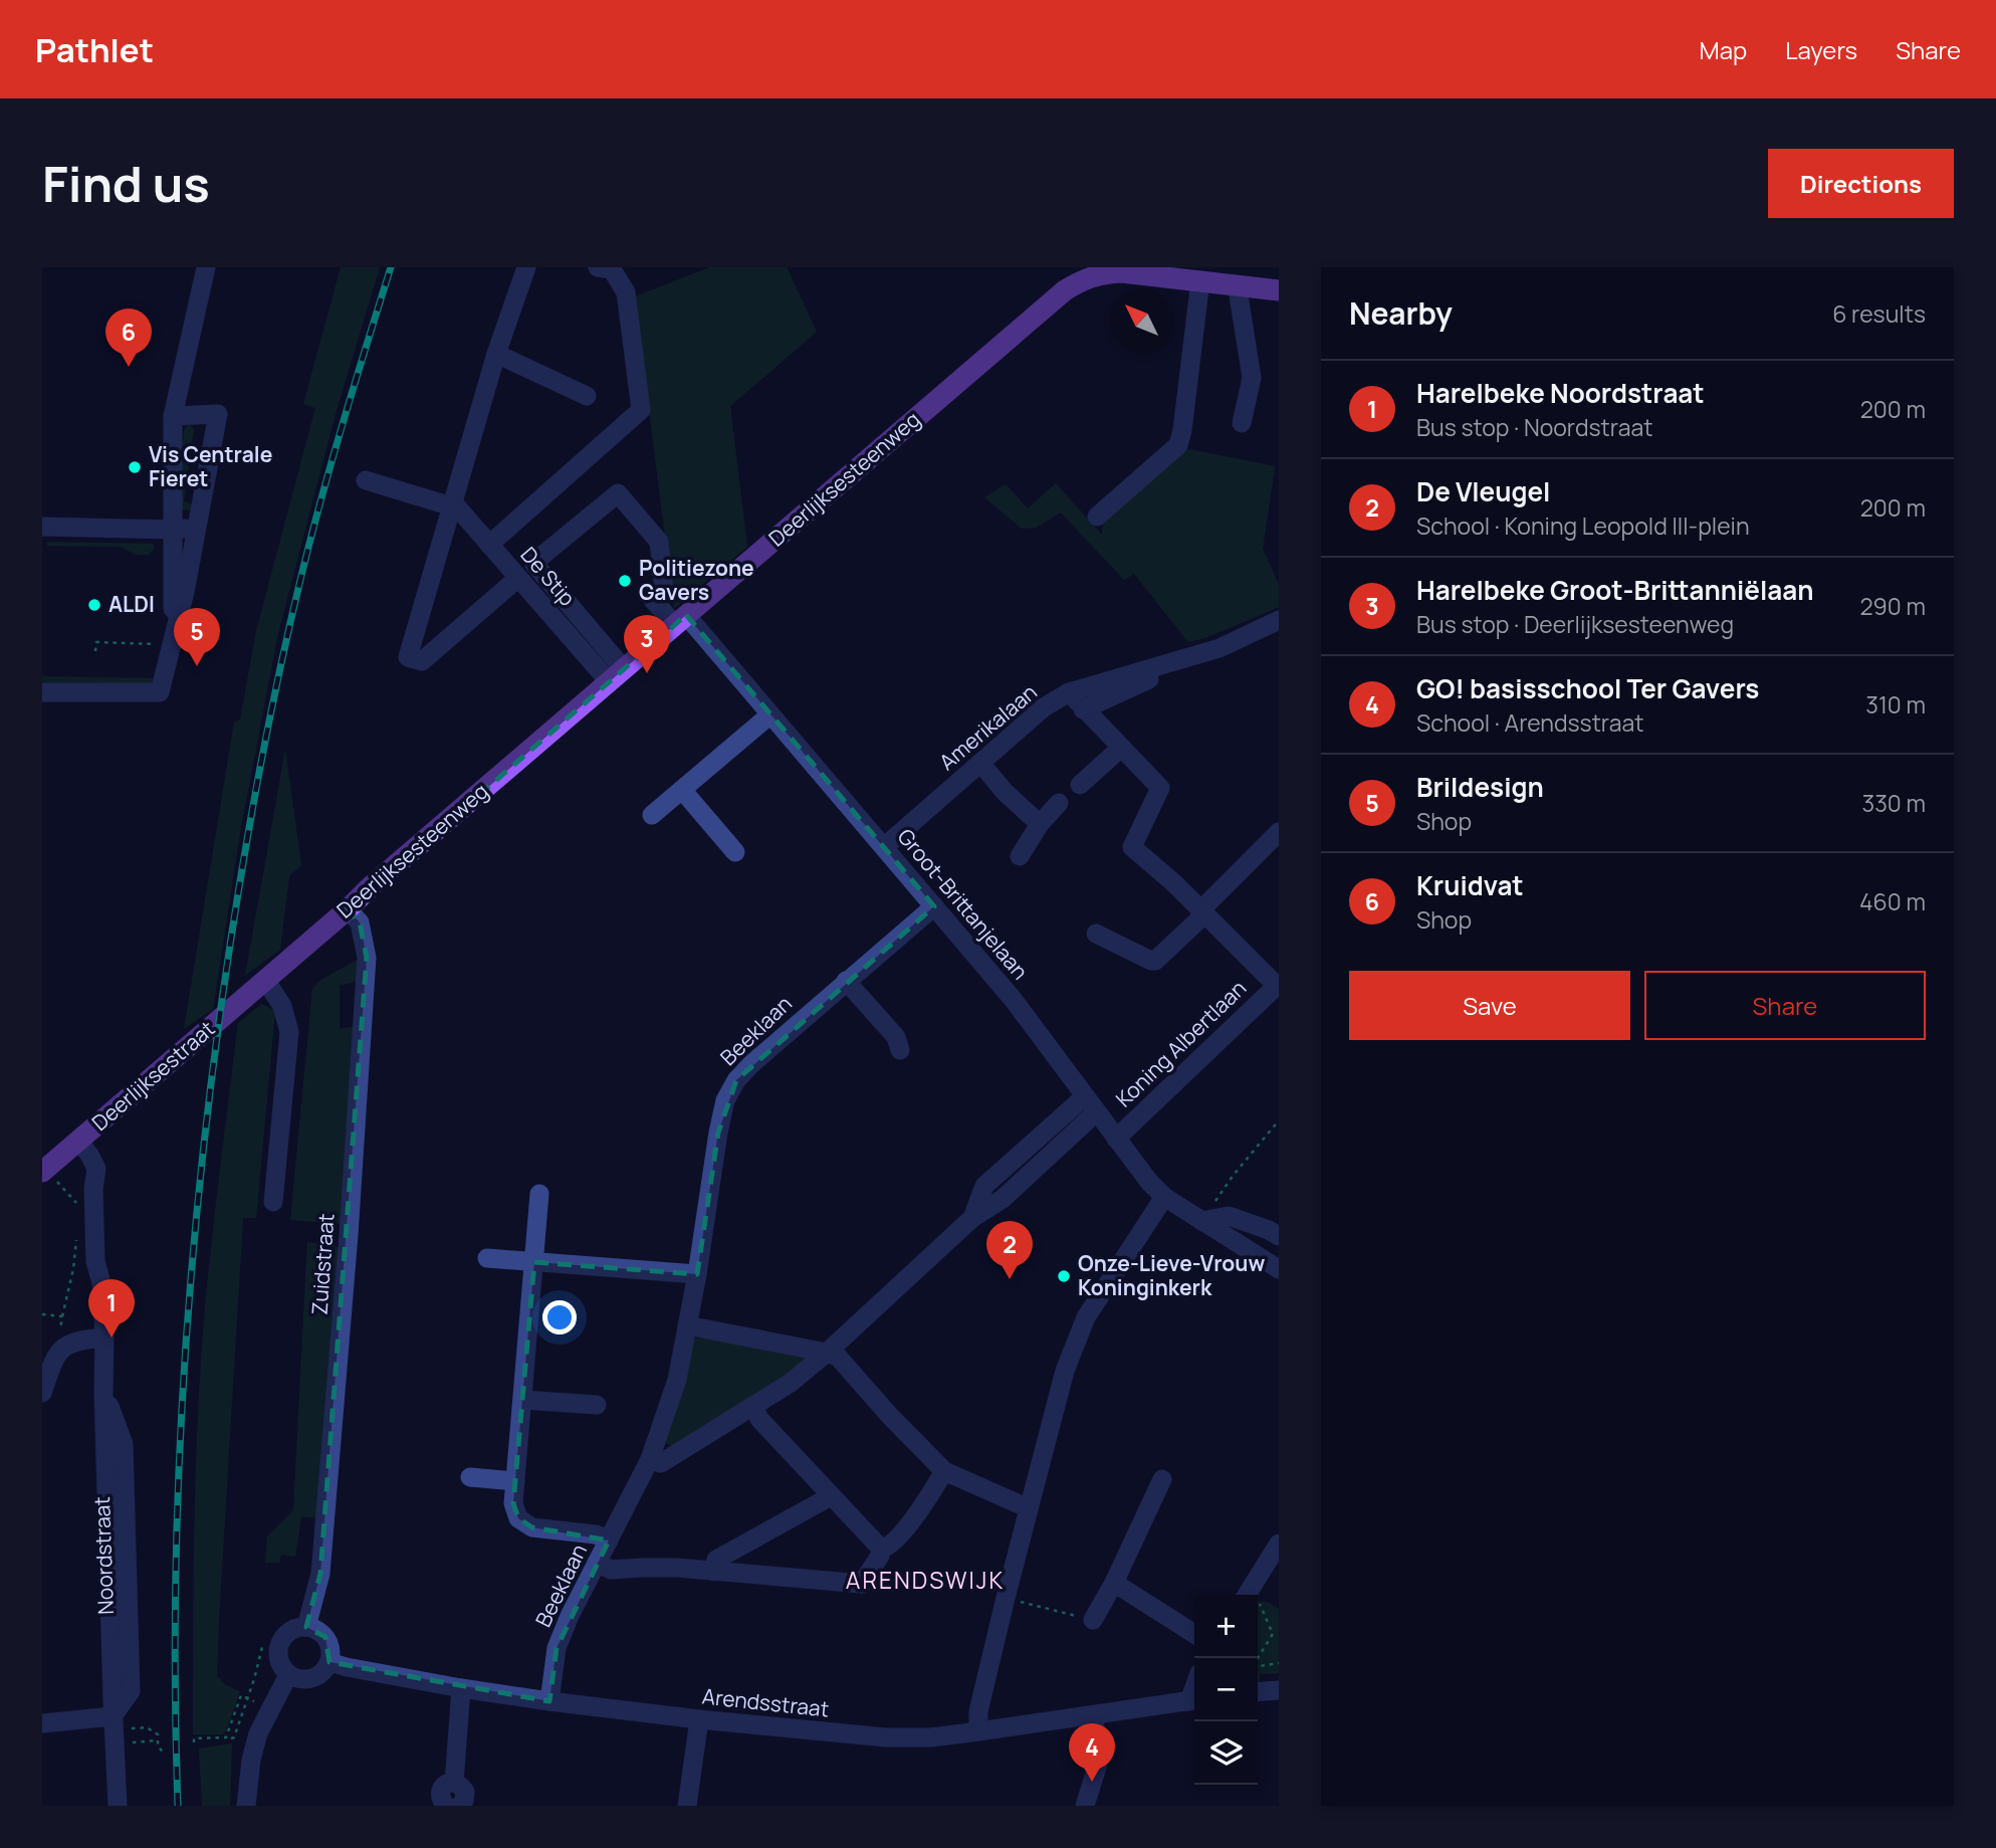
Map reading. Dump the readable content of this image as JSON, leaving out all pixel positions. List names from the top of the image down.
{
  "streets": {
    "main road": ["Deerlijksesteenweg", "Deerlijksestraat"],
    "street": [
      "De Stip",
      "Amerikalaan",
      "Groot-Brittanjelaan",
      "Beeklaan",
      "Koning Albertlaan",
      "Zuidstraat",
      "Noordstraat",
      "Arendsstraat"
    ]
  },
  "crossings": [
    ["Deerlijksesteenweg", "De Stip"],
    ["Deerlijksesteenweg", "Groot-Brittanjelaan"],
    ["Deerlijksesteenweg", "Deerlijksestraat"],
    ["Deerlijksesteenweg", "Zuidstraat"],
    ["De Stip", "Groot-Brittanjelaan"],
    ["Amerikalaan", "Groot-Brittanjelaan"],
    ["Groot-Brittanjelaan", "Beeklaan"],
    ["Groot-Brittanjelaan", "Koning Albertlaan"],
    ["Beeklaan", "Arendsstraat"],
    ["Deerlijksestraat", "Noordstraat"],
    ["Zuidstraat", "Arendsstraat"]
  ],
  "districts": ["ARENDSWIJK"],
  "places": [
    "Vis Centrale Fieret",
    "Politiezone Gavers",
    "ALDI",
    "Onze-Lieve-Vrouw Koninginkerk"
  ],
  "north": "top left",
  "page": {
    "header": "Pathlet",
    "nav": ["Map", "Layers", "Share"],
    "buttons": [
      "Directions",
      ["Save", "Share"]
    ],
    "title": "Find us",
    "heading": ["Nearby", "6 results"],
    "pins": [
      "6",
      "5",
      "3",
      "2",
      "1",
      "4"
    ],
    "list": [
      {
        "mark": "1",
        "name": "Harelbeke Noordstraat",
        "note": "Bus stop · Noordstraat",
        "value": "200 m"
      },
      {
        "mark": "2",
        "name": "De Vleugel",
        "note": "School · Koning Leopold III-plein",
        "value": "200 m"
      },
      {
        "mark": "3",
        "name": "Harelbeke Groot-Brittanniëlaan",
        "note": "Bus stop · Deerlijksesteenweg",
        "value": "290 m"
      },
      {
        "mark": "4",
        "name": "GO! basisschool Ter Gavers",
        "note": "School · Arendsstraat",
        "value": "310 m"
      },
      {
        "mark": "5",
        "name": "Brildesign",
        "note": "Shop",
        "value": "330 m"
      },
      {
        "mark": "6",
        "name": "Kruidvat",
        "note": "Shop",
        "value": "460 m"
      }
    ],
    "map_buttons": ["+", "−"]
  }
}
